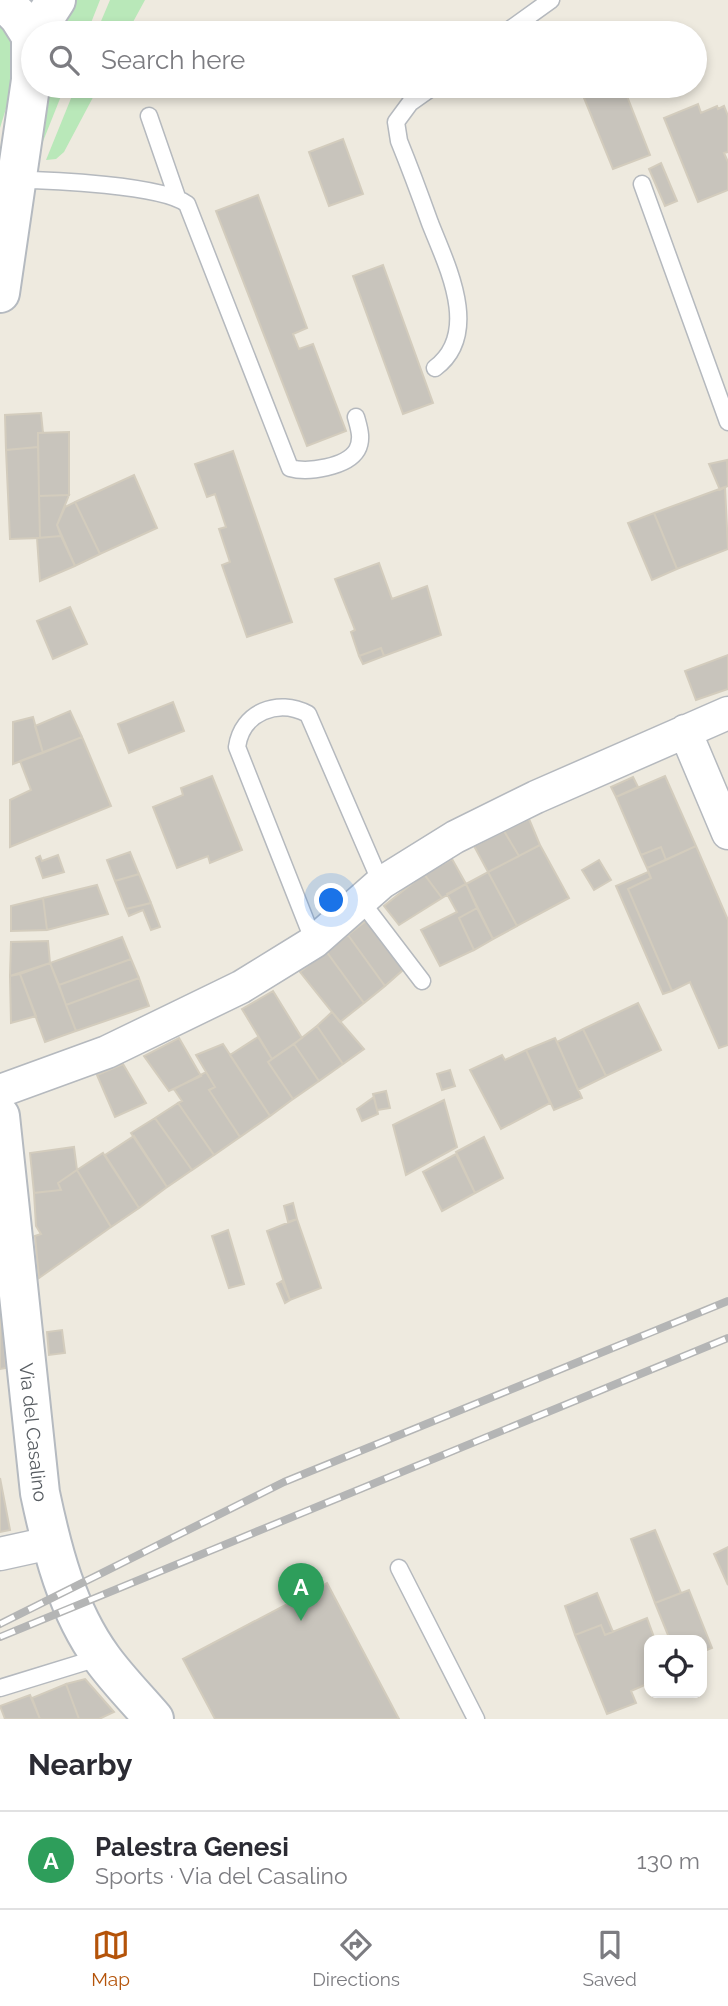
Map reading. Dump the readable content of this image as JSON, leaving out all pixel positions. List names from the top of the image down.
{
  "streets": {
    "street": ["Via del Casalino"]
  },
  "page": {
    "search": "Search here",
    "pins": "A",
    "heading": "Nearby",
    "list": [
      {
        "mark": "A",
        "name": "Palestra Genesi",
        "note": "Sports · Via del Casalino",
        "value": "130 m"
      }
    ],
    "nav": ["Map", "Directions", "Saved"]
  }
}
